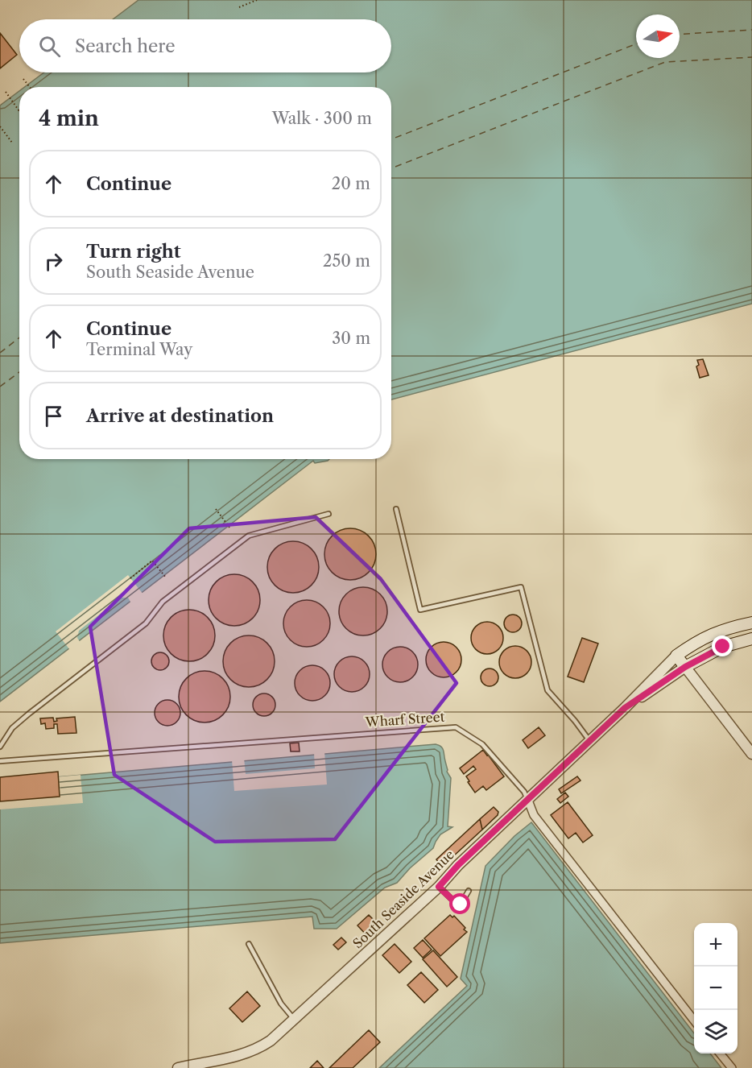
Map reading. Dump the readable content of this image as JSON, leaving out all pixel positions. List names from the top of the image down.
{
  "streets": {
    "street": ["Wharf Street", "South Seaside Avenue"]
  },
  "crossings": [
    ["Wharf Street", "South Seaside Avenue"]
  ],
  "north": "right",
  "page": {
    "search": "Search here",
    "heading": ["4 min", "Walk · 300 m"],
    "list": [
      ["Continue", "20 m"],
      ["Turn right", "South Seaside Avenue", "250 m"],
      ["Continue", "Terminal Way", "30 m"],
      "Arrive at destination"
    ],
    "map_buttons": ["+", "−"]
  }
}
